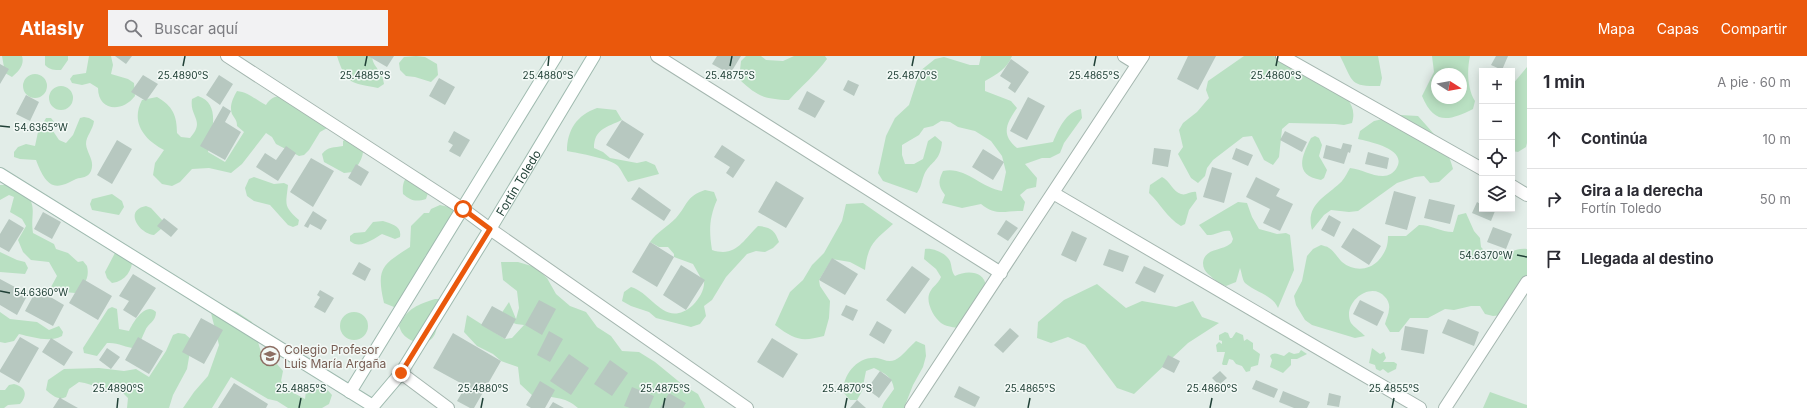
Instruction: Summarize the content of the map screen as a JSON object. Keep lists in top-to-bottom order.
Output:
{
  "streets": {
    "street": ["Fortín Toledo"]
  },
  "places": {
    "school or university": ["Colegio Profesor Luis María Argaña"]
  },
  "north": "right",
  "page": {
    "header": "Atlasly",
    "search": "Buscar aquí",
    "nav": ["Mapa", "Capas", "Compartir"],
    "heading": ["1 min", "A pie · 60 m"],
    "map_buttons": ["+", "−"],
    "list": [
      ["Continúa", "10 m"],
      ["Gira a la derecha", "Fortín Toledo", "50 m"],
      "Llegada al destino"
    ]
  },
  "coordinates": [
    "25.4890°S",
    "25.4885°S",
    "25.4880°S",
    "25.4875°S",
    "25.4870°S",
    "25.4865°S",
    "25.4860°S",
    "54.6365°W",
    "54.6370°W",
    "54.6360°W",
    "25.4855°S"
  ]
}
